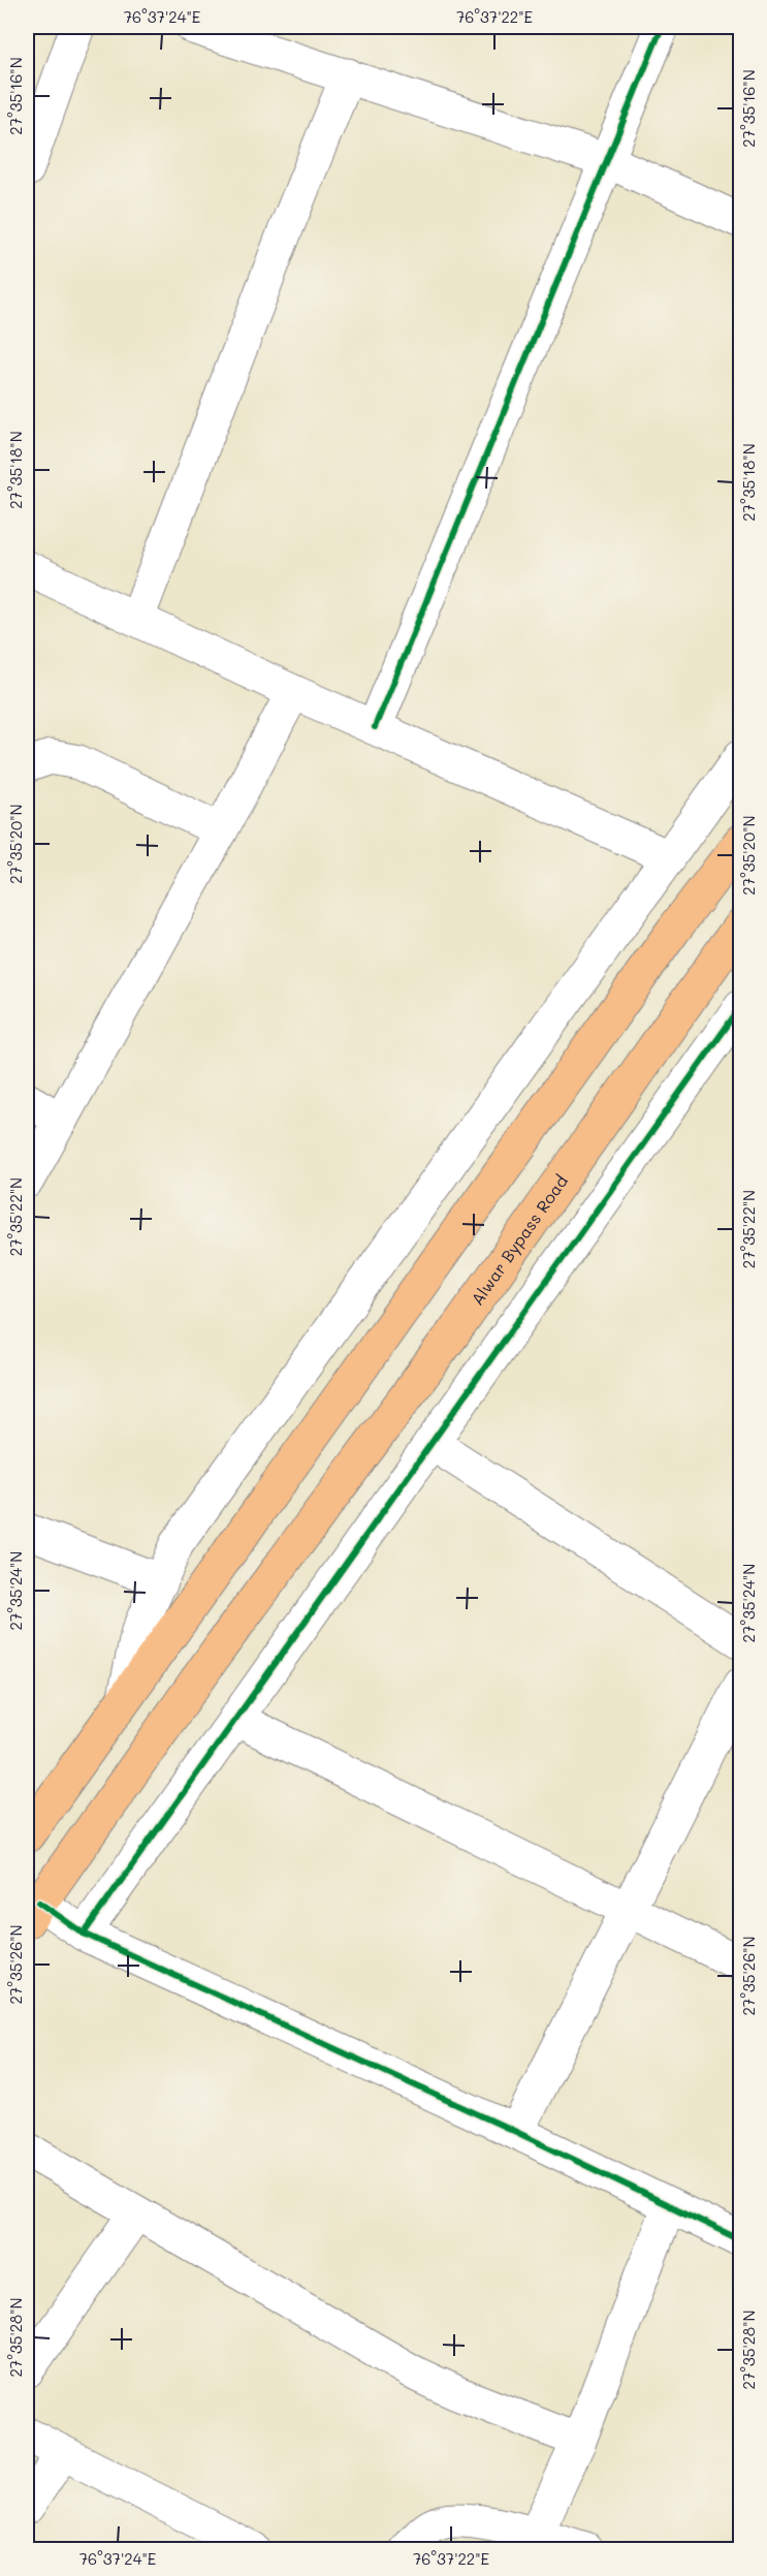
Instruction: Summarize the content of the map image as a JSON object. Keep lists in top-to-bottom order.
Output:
{
  "streets": {
    "main road": ["Alwar Bypass Road"]
  },
  "coordinates": [
    "76°37'24\"E",
    "76°37'22\"E",
    "27°35'16\"N",
    "27°35'18\"N",
    "27°35'20\"N",
    "27°35'22\"N",
    "27°35'24\"N",
    "27°35'26\"N",
    "27°35'28\"N"
  ]
}
